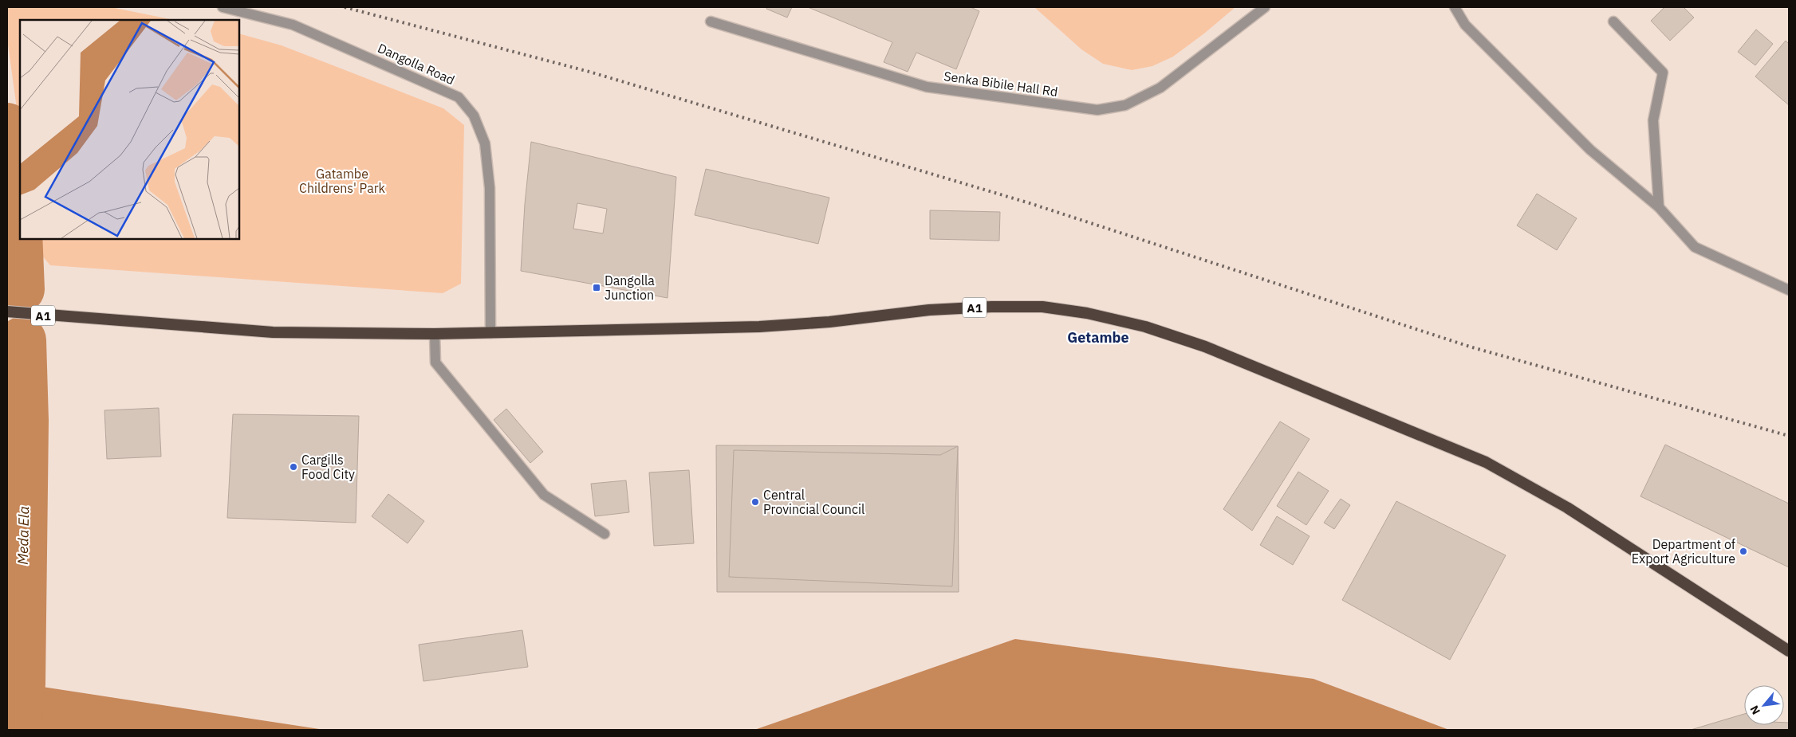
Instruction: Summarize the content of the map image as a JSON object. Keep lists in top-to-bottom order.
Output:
{
  "streets": {
    "highway": ["A1"],
    "street": ["Dangolla Road", "Senka Bibile Hall Rd"]
  },
  "crossings": [
    ["Dangolla Road", "A1"]
  ],
  "districts": ["Getambe"],
  "water": ["Meda Ela"],
  "parks": ["Gatambe Childrens' Park"],
  "places": {
    "transit": ["Dangolla Junction"],
    "other": ["Cargills Food City", "Central Provincial Council", "Department of Export Agriculture"]
  },
  "north": "bottom left"
}
